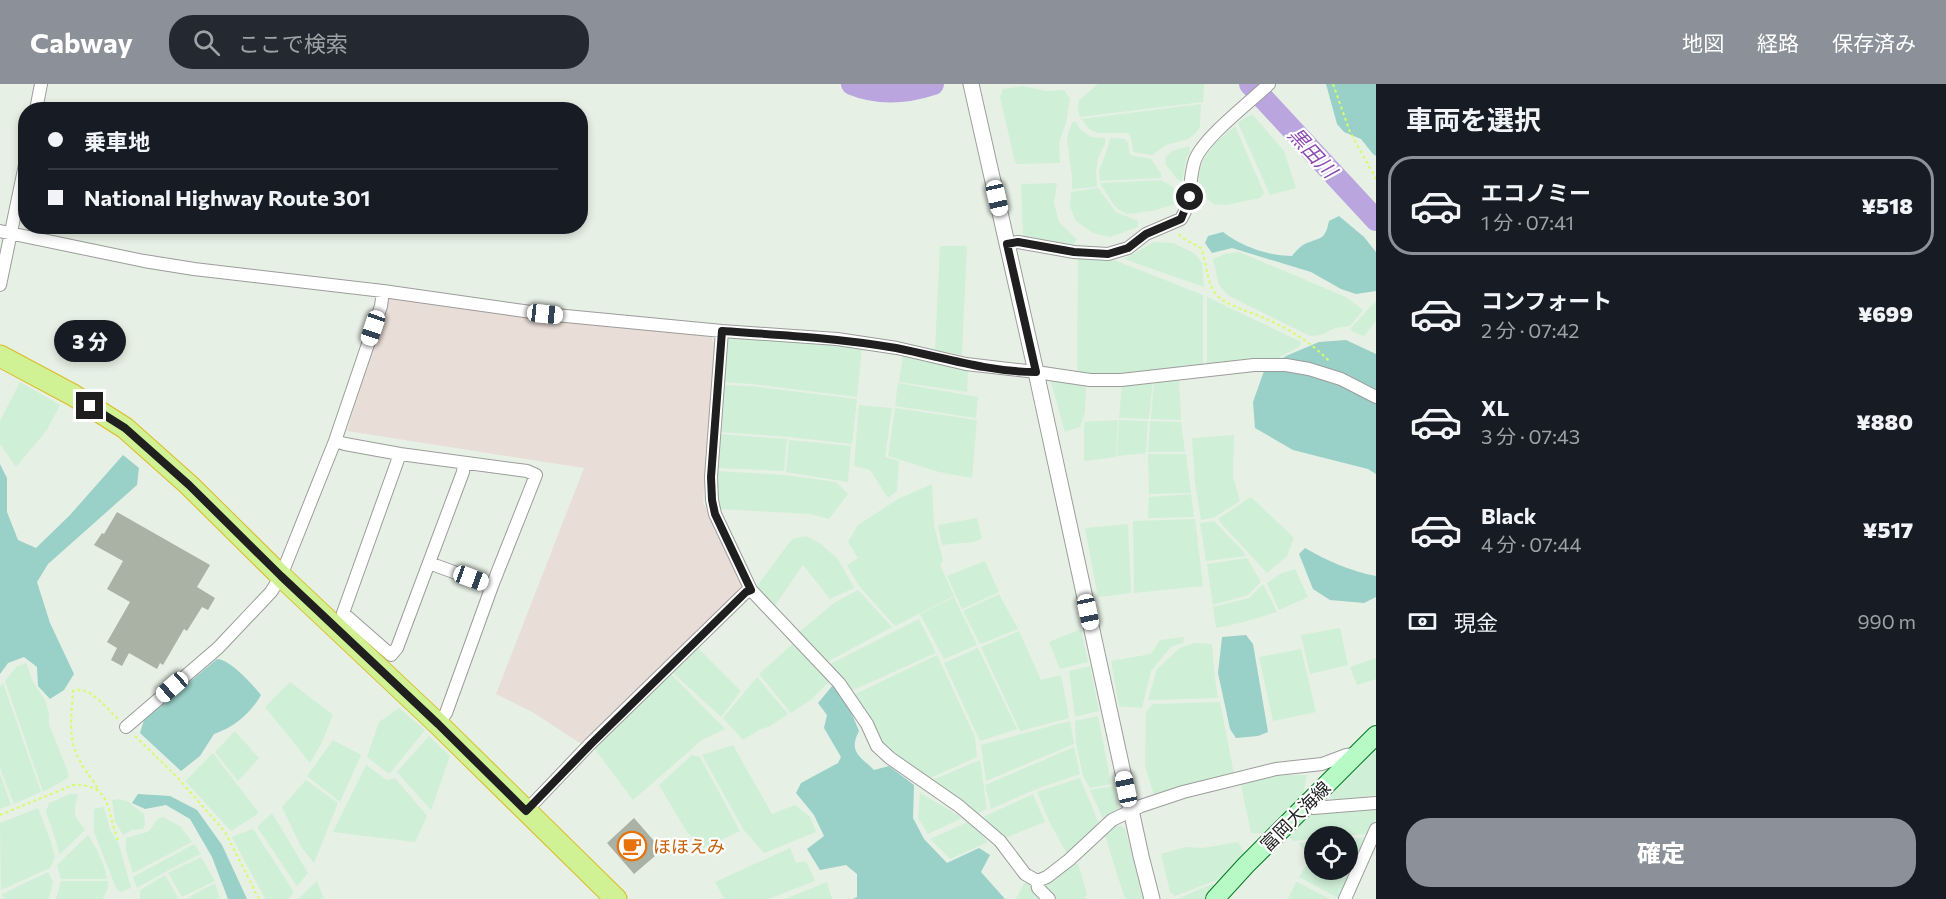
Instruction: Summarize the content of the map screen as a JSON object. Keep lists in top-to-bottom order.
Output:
{
  "streets": {
    "main road": ["富岡大海線"]
  },
  "water": ["黒田川"],
  "places": {
    "cafe": ["ほほえみ"]
  },
  "page": {
    "header": "Cabway",
    "search": "ここで検索",
    "nav": ["地図", "経路", "保存済み"],
    "heading": "車両を選択",
    "banner": ["乗車地", "National Highway Route 301"],
    "list": [
      {
        "name": "エコノミー",
        "note": "1 分 · 07:41",
        "value": "¥518"
      },
      {
        "name": "コンフォート",
        "note": "2 分 · 07:42",
        "value": "¥699"
      },
      {
        "name": "XL",
        "note": "3 分 · 07:43",
        "value": "¥880"
      },
      {
        "name": "Black",
        "note": "4 分 · 07:44",
        "value": "¥517"
      }
    ],
    "bubble": "3 分",
    "pay": ["現金", "990 m"],
    "buttons": "確定"
  }
}
